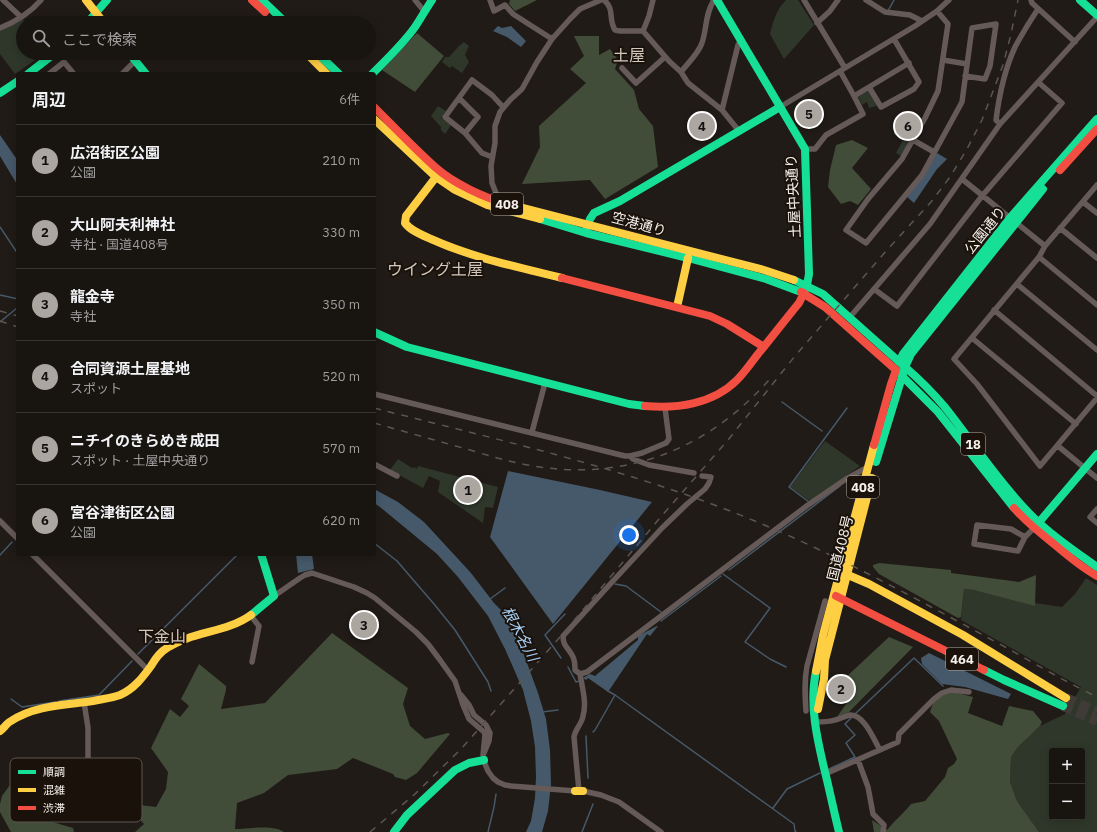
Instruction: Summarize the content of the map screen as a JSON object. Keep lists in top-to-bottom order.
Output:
{
  "streets": {
    "main road": [
      "土屋中央通り",
      "408",
      "空港通り",
      "公園通り",
      "18",
      "国道408号",
      "464"
    ]
  },
  "crossings": [
    ["土屋中央通り", "空港通り"],
    ["空港通り", "公園通り"],
    ["空港通り", "18"],
    ["空港通り", "国道408号"],
    ["公園通り", "18"],
    ["公園通り", "国道408号"],
    ["18", "国道408号"],
    ["国道408号", "464"]
  ],
  "districts": ["土屋", "ウイング土屋", "下金山"],
  "water": ["根木名川"],
  "legend": ["順調", "混雑", "渋滞"],
  "page": {
    "search": "ここで検索",
    "heading": ["周辺", "6件"],
    "pins": [
      "5",
      "4",
      "6",
      "1",
      "3",
      "2"
    ],
    "list": [
      {
        "mark": "1",
        "name": "広沼街区公園",
        "note": "公園",
        "value": "210 m"
      },
      {
        "mark": "2",
        "name": "大山阿夫利神社",
        "note": "寺社 · 国道408号",
        "value": "330 m"
      },
      {
        "mark": "3",
        "name": "龍金寺",
        "note": "寺社",
        "value": "350 m"
      },
      {
        "mark": "4",
        "name": "合同資源土屋基地",
        "note": "スポット",
        "value": "520 m"
      },
      {
        "mark": "5",
        "name": "ニチイのきらめき成田",
        "note": "スポット · 土屋中央通り",
        "value": "570 m"
      },
      {
        "mark": "6",
        "name": "宮谷津街区公園",
        "note": "公園",
        "value": "620 m"
      }
    ],
    "map_buttons": ["+", "−"]
  }
}
